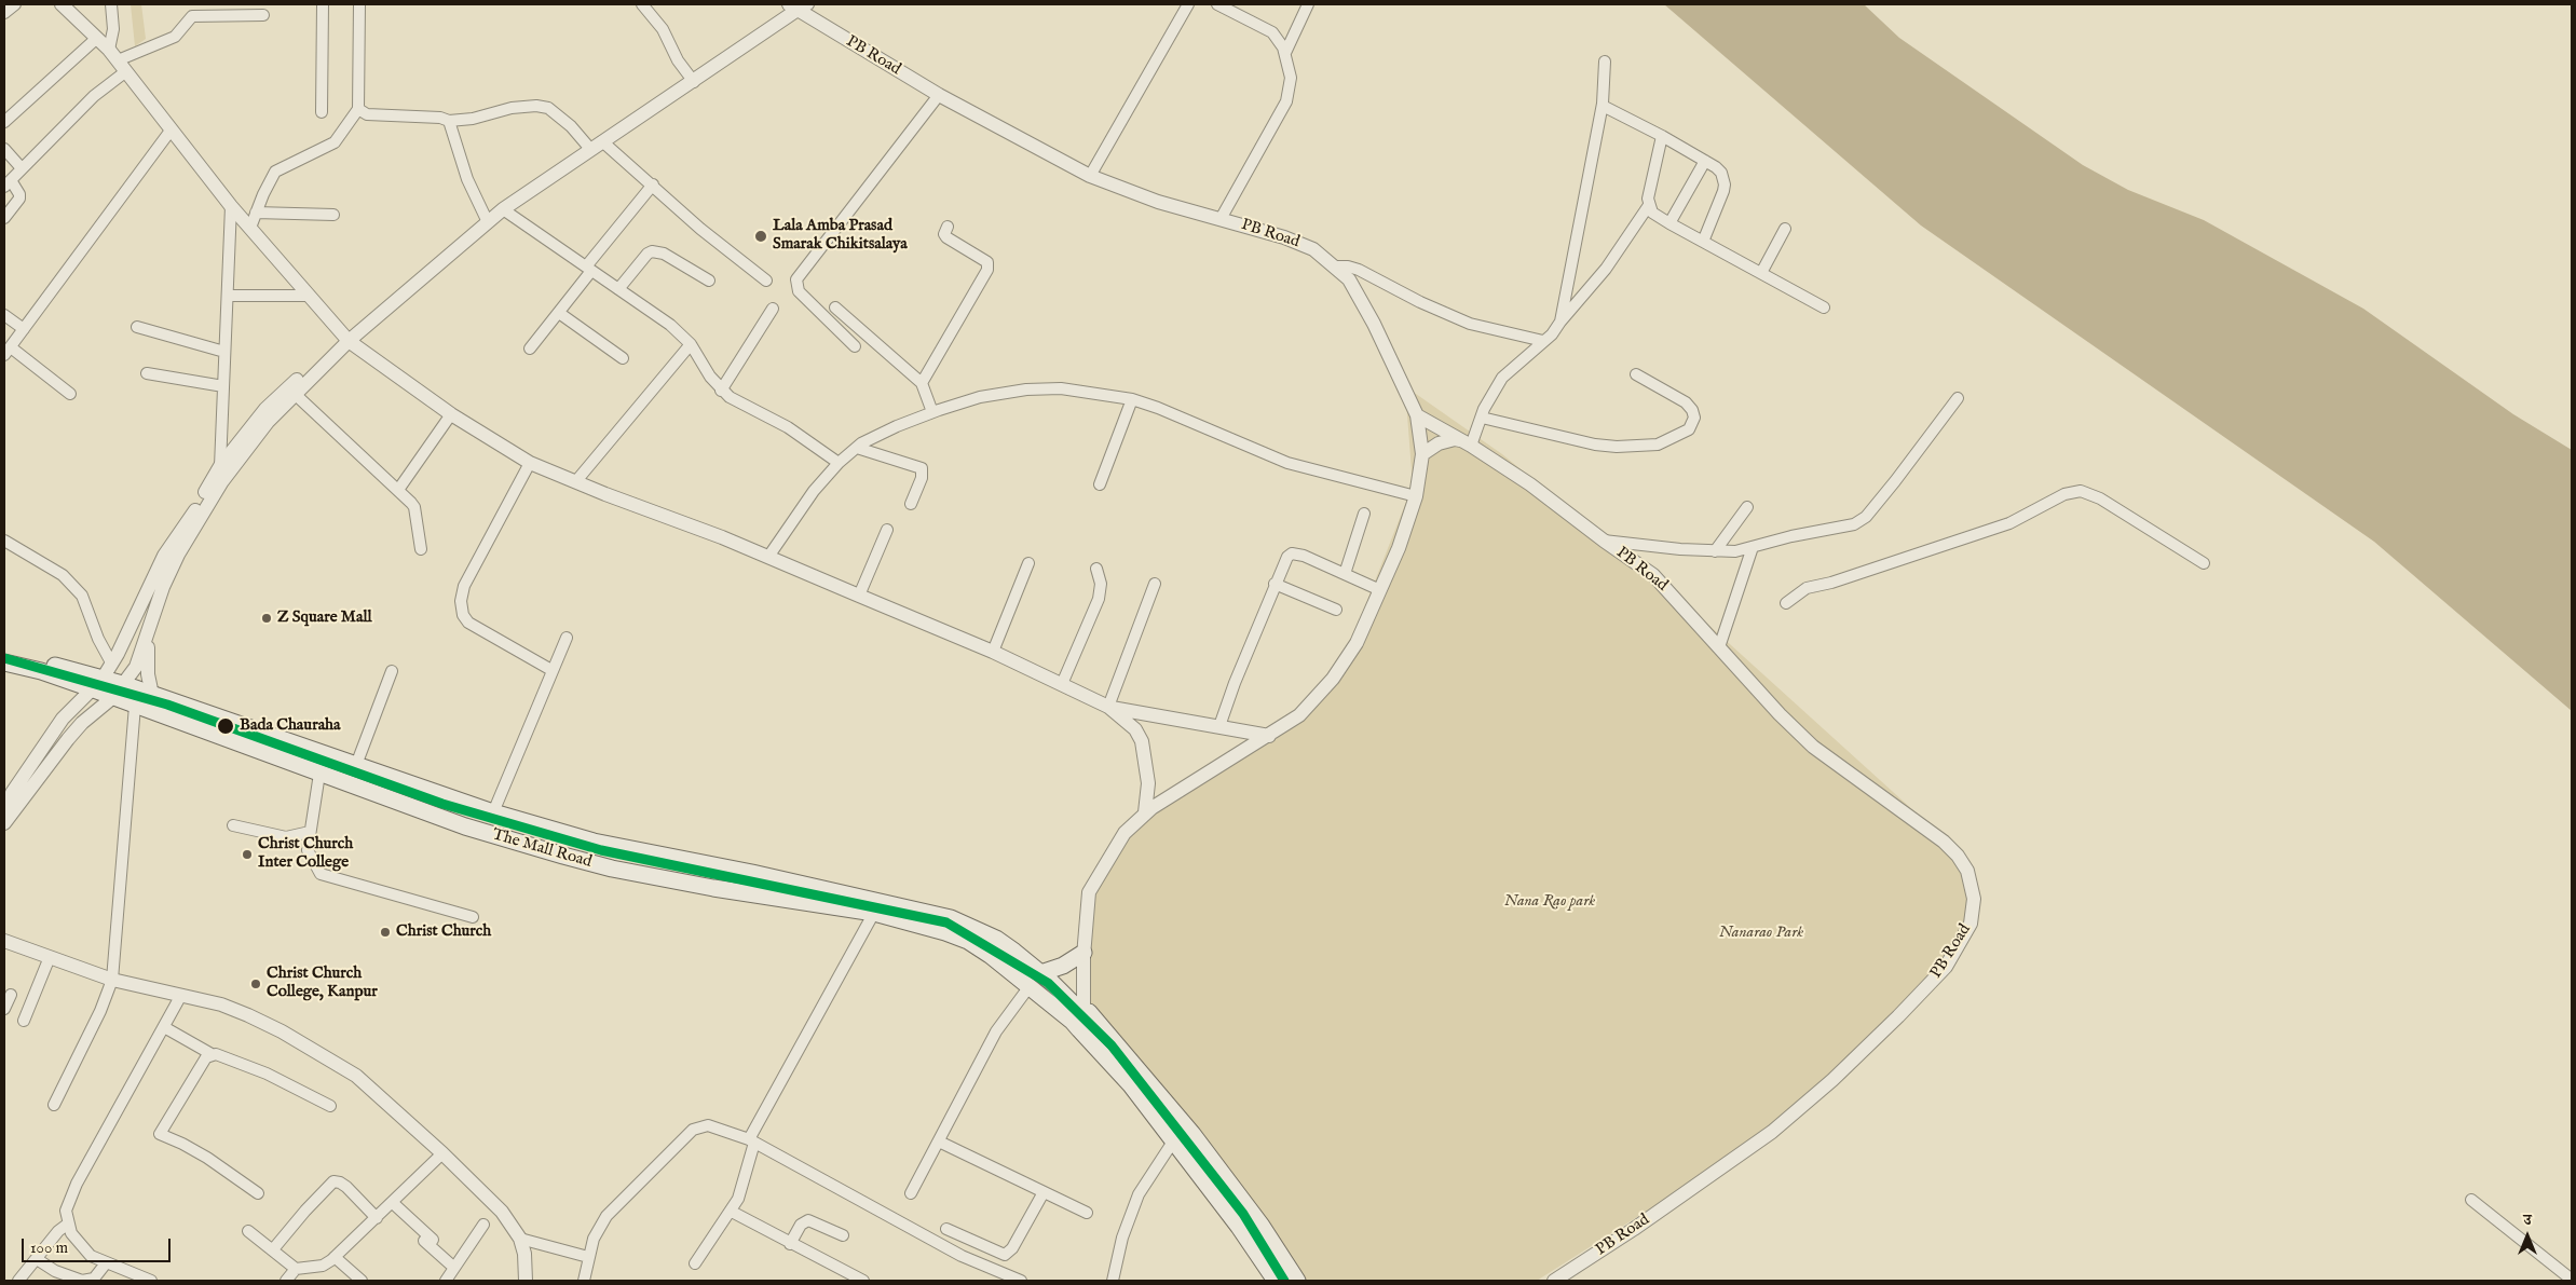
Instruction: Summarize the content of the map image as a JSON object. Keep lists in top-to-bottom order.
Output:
{
  "streets": {
    "main road": ["The Mall Road"],
    "street": ["PB Road"]
  },
  "parks": ["Nana Rao park", "Nanarao Park"],
  "places": [
    "Lala Amba Prasad Smarak Chikitsalaya",
    "Z Square Mall",
    "Bada Chauraha",
    "Christ Church Inter College",
    "Christ Church",
    "Christ Church College, Kanpur"
  ],
  "scale_bar": "100 m",
  "north": "top"
}
